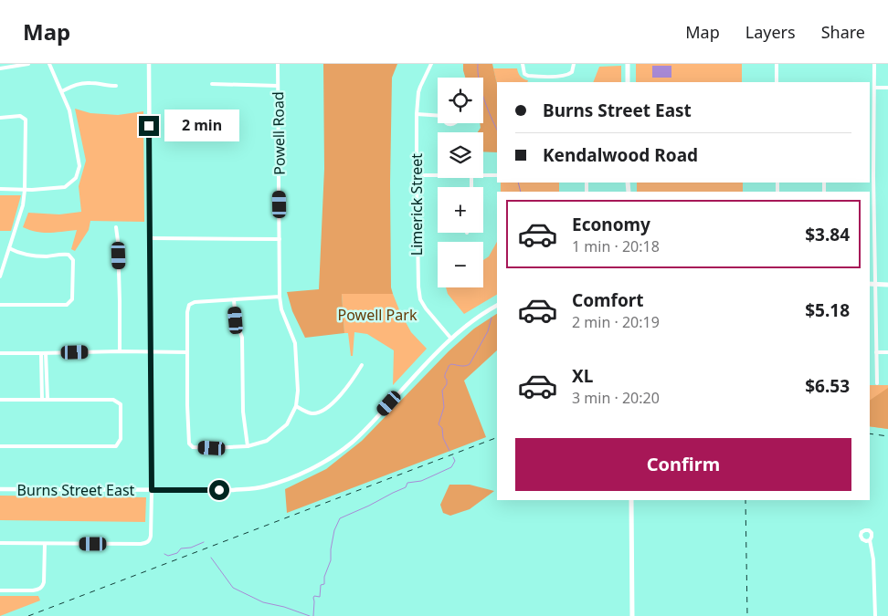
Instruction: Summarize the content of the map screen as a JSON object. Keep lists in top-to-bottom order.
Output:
{
  "streets": {
    "street": ["Powell Road", "Limerick Street", "Burns Street East"]
  },
  "crossings": [
    ["Limerick Street", "Burns Street East"]
  ],
  "parks": ["Powell Park"],
  "page": {
    "header": "Map",
    "nav": ["Map", "Layers", "Share"],
    "map_buttons": ["+", "−"],
    "banner": ["Burns Street East", "Kendalwood Road"],
    "bubble": "2 min",
    "list": [
      {
        "name": "Economy",
        "note": "1 min · 20:18",
        "value": "$3.84"
      },
      {
        "name": "Comfort",
        "note": "2 min · 20:19",
        "value": "$5.18"
      },
      {
        "name": "XL",
        "note": "3 min · 20:20",
        "value": "$6.53"
      }
    ],
    "buttons": "Confirm"
  }
}
